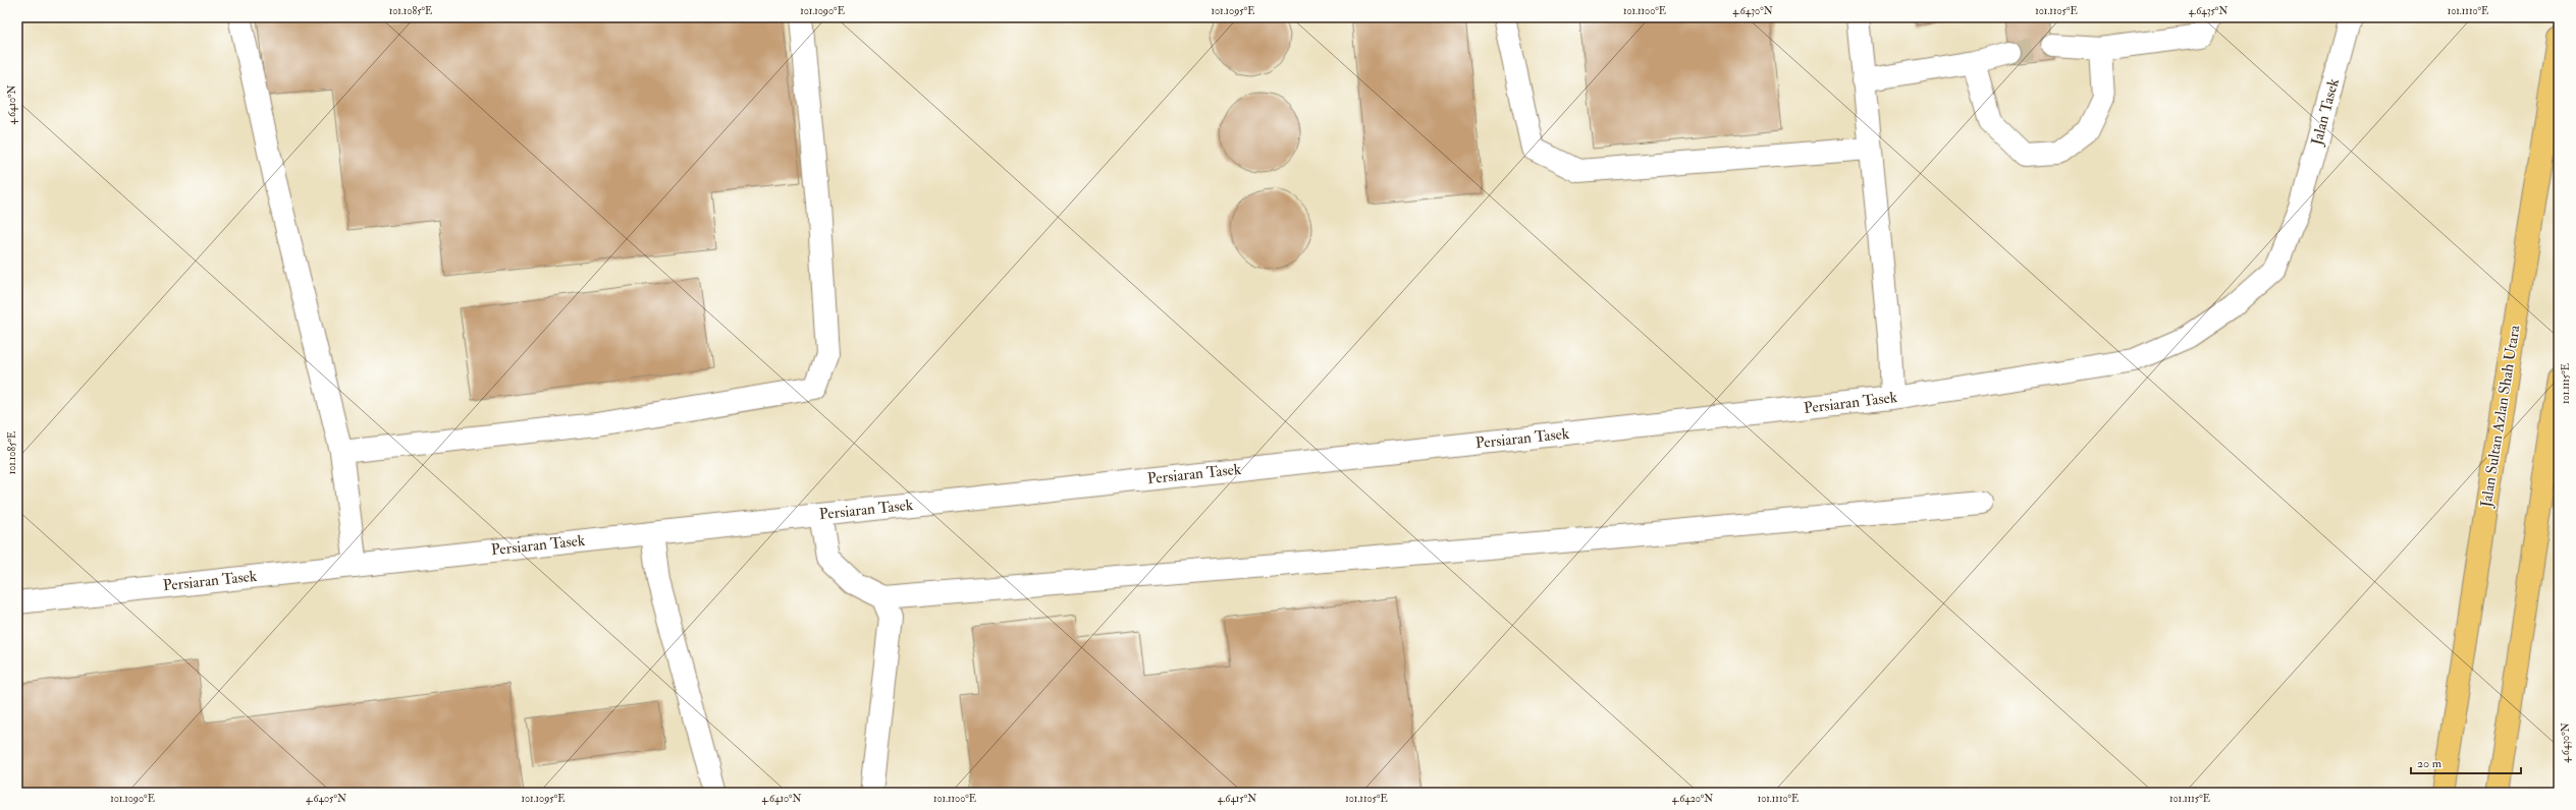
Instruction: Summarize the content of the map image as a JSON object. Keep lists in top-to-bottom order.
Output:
{
  "streets": {
    "main road": ["Jalan Sultan Azlan Shah Utara"],
    "street": ["Jalan Tasek", "Persiaran Tasek"]
  },
  "crossings": [
    ["Jalan Tasek", "Persiaran Tasek"]
  ],
  "scale_bar": "20 m",
  "coordinates": [
    "101.1085°E",
    "101.1090°E",
    "101.1095°E",
    "101.1100°E",
    "4.6430°N",
    "101.1105°E",
    "4.6435°N",
    "101.1110°E",
    "4.6410°N",
    "101.1115°E",
    "4.6405°N",
    "4.6415°N",
    "4.6420°N"
  ]
}
